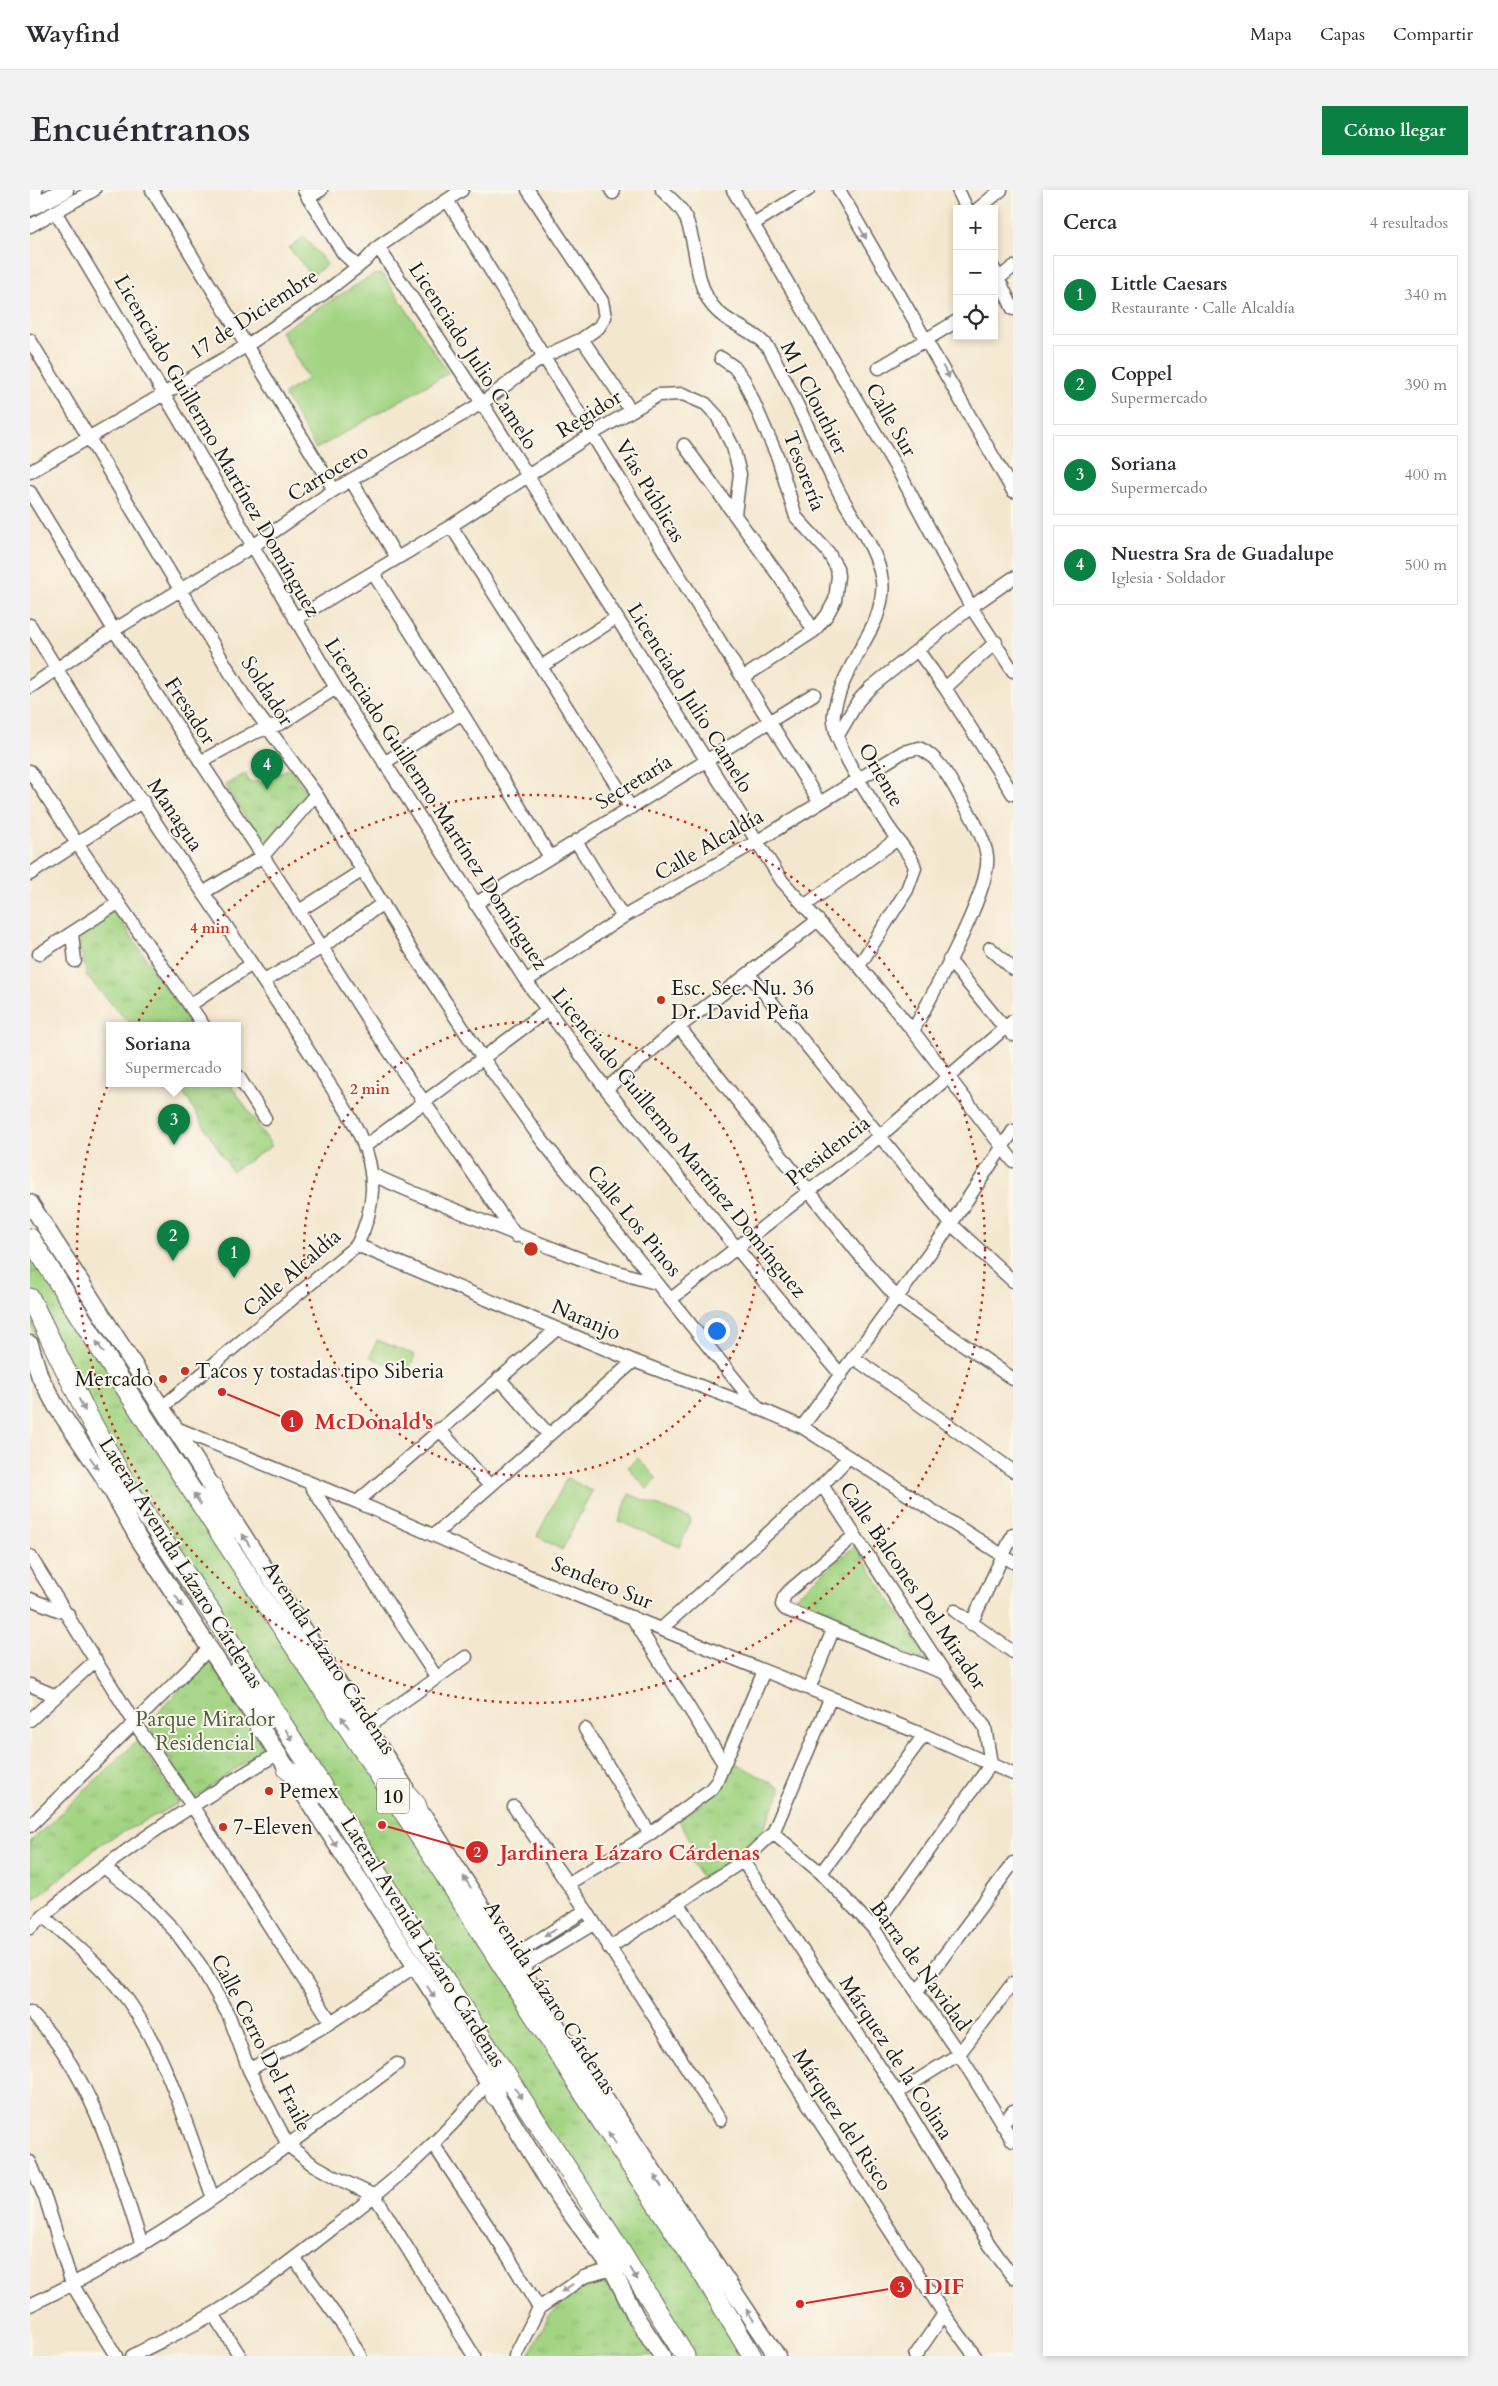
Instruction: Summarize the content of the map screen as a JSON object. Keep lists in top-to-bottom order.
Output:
{
  "streets": {
    "highway": ["Avenida Lázaro Cárdenas", "10"],
    "main road": ["Lateral Avenida Lázaro Cárdenas"],
    "street": [
      "17 de Diciembre",
      "Licenciado Julio Camelo",
      "M J Clouthier",
      "Regidor",
      "Calle Sur",
      "Licenciado Guillermo Martínez Domínguez",
      "Tesorería",
      "Carrocero",
      "Vías Públicas",
      "Soldador",
      "Fresador",
      "Oriente",
      "Secretaría",
      "Managua",
      "Calle Alcaldía",
      "Presidencia",
      "Calle Los Pinos",
      "Naranjo",
      "Sendero Sur",
      "Calle Balcones Del Mirador",
      "Barra de Navidad",
      "Calle Cerro Del Fraile",
      "Márquez de la Colina",
      "Márquez del Risco"
    ]
  },
  "crossings": [
    ["17 de Diciembre", "Licenciado Julio Camelo"],
    ["17 de Diciembre", "Licenciado Guillermo Martínez Domínguez"],
    ["17 de Diciembre", "Vías Públicas"],
    ["17 de Diciembre", "Soldador"],
    ["Licenciado Julio Camelo", "Regidor"],
    ["Licenciado Julio Camelo", "Carrocero"],
    ["Licenciado Julio Camelo", "Oriente"],
    ["Licenciado Julio Camelo", "Secretaría"],
    ["Licenciado Julio Camelo", "Calle Alcaldía"],
    ["Licenciado Julio Camelo", "Presidencia"],
    ["M J Clouthier", "Oriente"],
    ["Regidor", "Licenciado Guillermo Martínez Domínguez"],
    ["Regidor", "Vías Públicas"],
    ["Licenciado Guillermo Martínez Domínguez", "Carrocero"],
    ["Licenciado Guillermo Martínez Domínguez", "Secretaría"],
    ["Licenciado Guillermo Martínez Domínguez", "Calle Alcaldía"],
    ["Licenciado Guillermo Martínez Domínguez", "Presidencia"],
    ["Tesorería", "Vías Públicas"],
    ["Carrocero", "Vías Públicas"],
    ["Carrocero", "Soldador"],
    ["Carrocero", "Fresador"],
    ["Carrocero", "Managua"],
    ["Vías Públicas", "Secretaría"],
    ["Vías Públicas", "Calle Alcaldía"],
    ["Soldador", "Calle Los Pinos"],
    ["Oriente", "Calle Alcaldía"],
    ["Managua", "Calle Alcaldía"],
    ["Calle Alcaldía", "Naranjo"],
    ["Presidencia", "Calle Los Pinos"],
    ["Calle Los Pinos", "Naranjo"],
    ["Sendero Sur", "Calle Balcones Del Mirador"]
  ],
  "parks": ["Parque Mirador Residencial"],
  "places": [
    "Esc. Sec. Nu. 36 Dr. David Peña",
    "Tacos y tostadas tipo Siberia",
    "Mercado",
    "McDonald's",
    "Pemex",
    "Jardinera Lázaro Cárdenas",
    "7-Eleven",
    "DIF"
  ],
  "page": {
    "header": "Wayfind",
    "nav": ["Mapa", "Capas", "Compartir"],
    "title": "Encuéntranos",
    "buttons": "Cómo llegar",
    "heading": ["Cerca", "4 resultados"],
    "map_buttons": ["+", "−"],
    "list": [
      {
        "mark": "1",
        "name": "Little Caesars",
        "note": "Restaurante · Calle Alcaldía",
        "value": "340 m"
      },
      {
        "mark": "2",
        "name": "Coppel",
        "note": "Supermercado",
        "value": "390 m"
      },
      {
        "mark": "3",
        "name": "Soriana",
        "note": "Supermercado",
        "value": "400 m"
      },
      {
        "mark": "4",
        "name": "Nuestra Sra de Guadalupe",
        "note": "Iglesia · Soldador",
        "value": "500 m"
      }
    ],
    "pins": [
      "4",
      "3",
      "2",
      "1"
    ],
    "popup": ["Soriana", "Supermercado"]
  },
  "rings": ["4 min", "2 min"]
}
